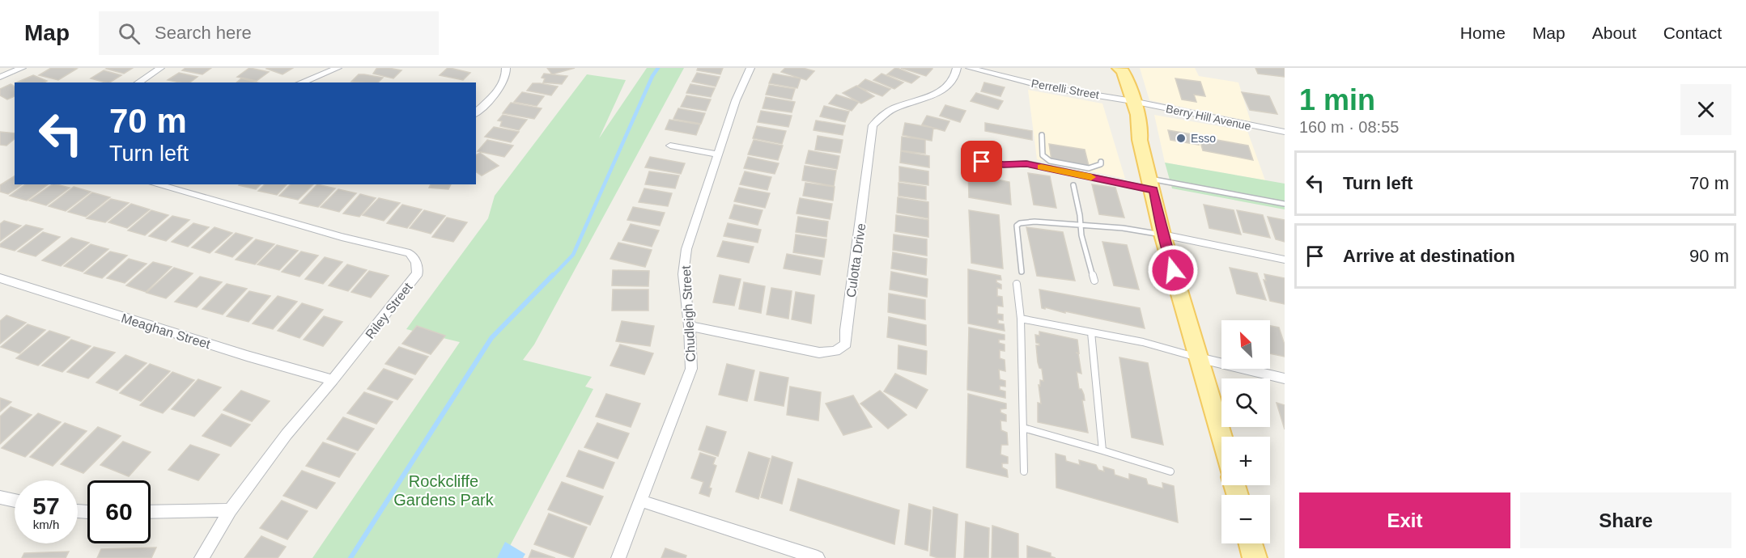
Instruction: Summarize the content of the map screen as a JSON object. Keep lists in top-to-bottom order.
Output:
{
  "streets": {
    "street": [
      "Perrelli Street",
      "Berry Hill Avenue",
      "Culotta Drive",
      "Riley Street",
      "Chudleigh Street",
      "Meaghan Street"
    ]
  },
  "crossings": [
    ["Perrelli Street", "Berry Hill Avenue"],
    ["Culotta Drive", "Chudleigh Street"],
    ["Riley Street", "Meaghan Street"]
  ],
  "parks": ["Rockcliffe Gardens Park"],
  "places": ["Esso"],
  "north": "top left",
  "page": {
    "header": "Map",
    "search": "Search here",
    "nav": [
      "Home",
      "Map",
      "About",
      "Contact"
    ],
    "heading": ["1 min", "160 m · 08:55"],
    "turn": ["70 m", "Turn left"],
    "list": [
      {
        "name": "Turn left",
        "value": "70 m"
      },
      {
        "name": "Arrive at destination",
        "value": "90 m"
      }
    ],
    "map_buttons": ["+", "−"],
    "speed": "57 km/h",
    "limit": "60",
    "buttons": ["Exit", "Share"]
  }
}
